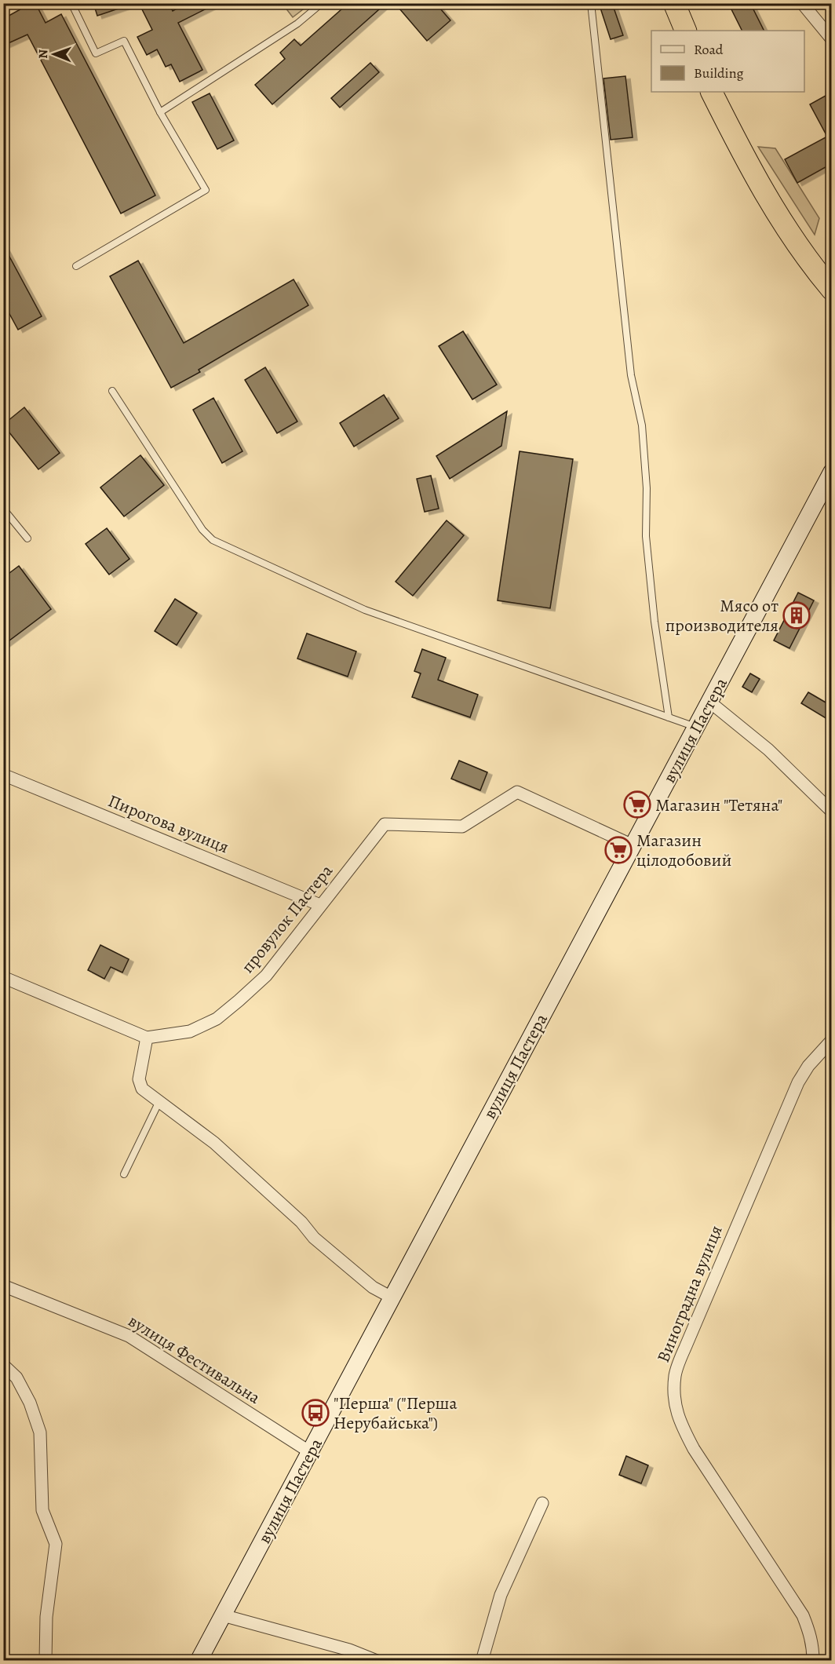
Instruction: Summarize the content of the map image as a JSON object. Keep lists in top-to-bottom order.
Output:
{
  "streets": {
    "street": [
      "вулиця Пастера",
      "Пирогова вулиця",
      "провулок Пастера",
      "Виноградна вулиця",
      "вулиця Фестивальна"
    ]
  },
  "crossings": [
    ["вулиця Пастера", "провулок Пастера"],
    ["вулиця Пастера", "вулиця Фестивальна"],
    ["Пирогова вулиця", "провулок Пастера"]
  ],
  "places": {
    "building": ["Мясо от производителя"],
    "supermarket": ["Магазин \"Тетяна\"", "Магазин цілодобовий"],
    "bus stop": ["\"Перша\" (\"Перша Нерубайська\")"]
  },
  "legend": ["Road", "Building"],
  "north": "left"
}
